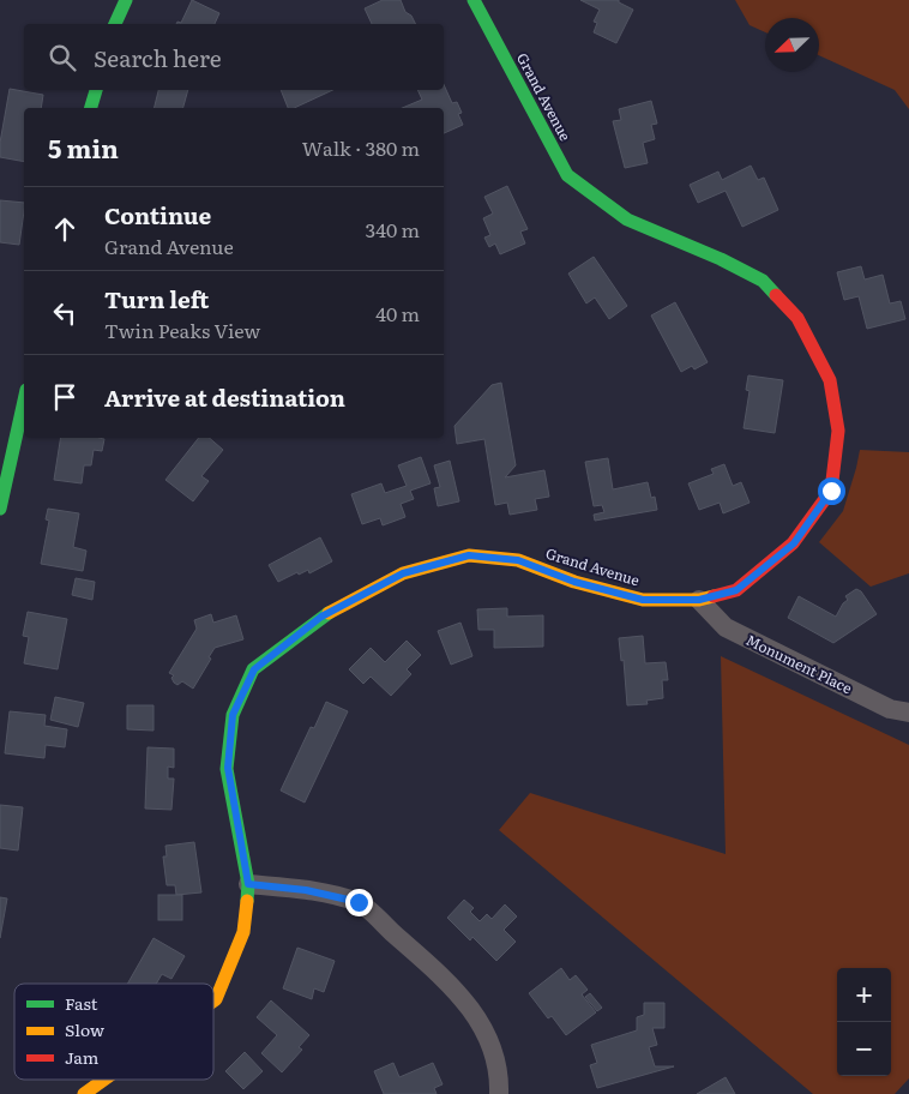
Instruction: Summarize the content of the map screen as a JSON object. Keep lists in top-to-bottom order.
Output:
{
  "streets": {
    "street": ["Grand Avenue", "Monument Place"]
  },
  "crossings": [
    ["Grand Avenue", "Monument Place"]
  ],
  "legend": ["Fast", "Slow", "Jam"],
  "north": "bottom left",
  "page": {
    "search": "Search here",
    "heading": ["5 min", "Walk · 380 m"],
    "list": [
      ["Continue", "Grand Avenue", "340 m"],
      ["Turn left", "Twin Peaks View", "40 m"],
      "Arrive at destination"
    ],
    "map_buttons": ["+", "−"]
  }
}
